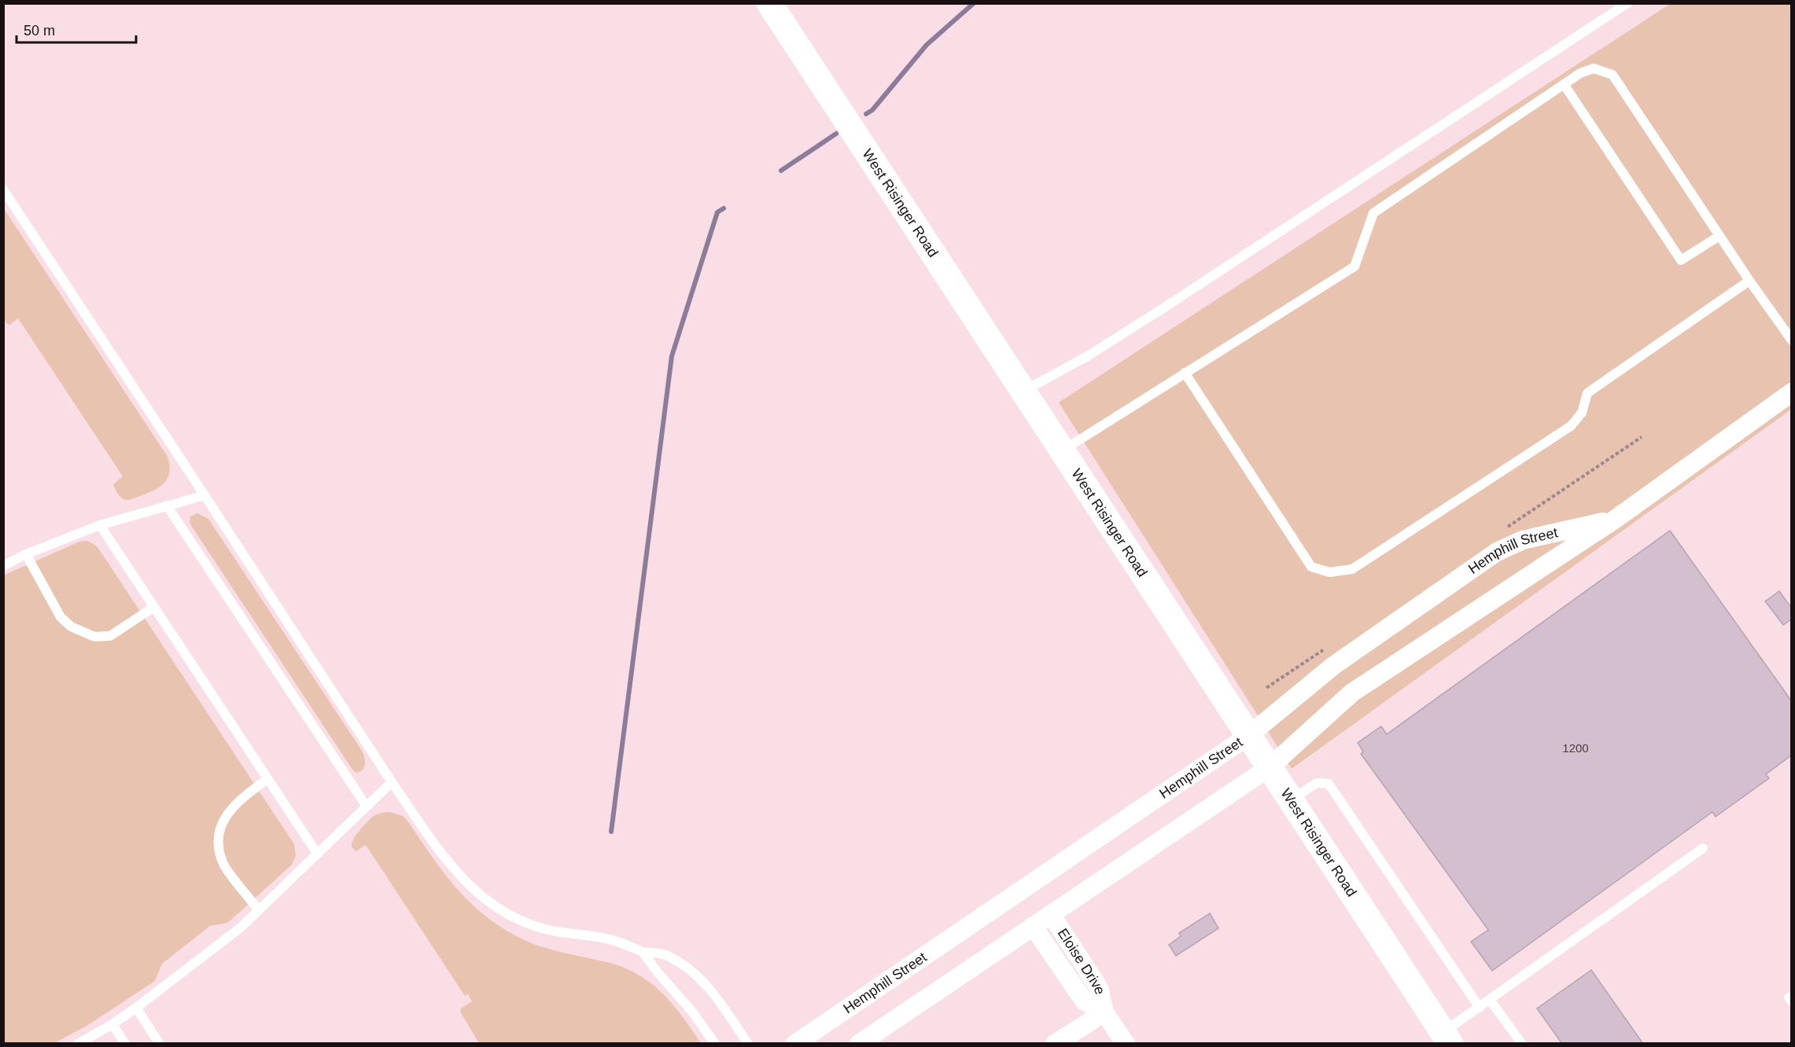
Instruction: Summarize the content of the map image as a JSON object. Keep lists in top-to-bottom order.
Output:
{
  "streets": {
    "street": ["West Risinger Road", "Hemphill Street", "Eloise Drive"]
  },
  "crossings": [
    ["West Risinger Road", "Hemphill Street"],
    ["Hemphill Street", "Eloise Drive"]
  ],
  "house_numbers": ["1200"],
  "scale_bar": "50 m"
}
